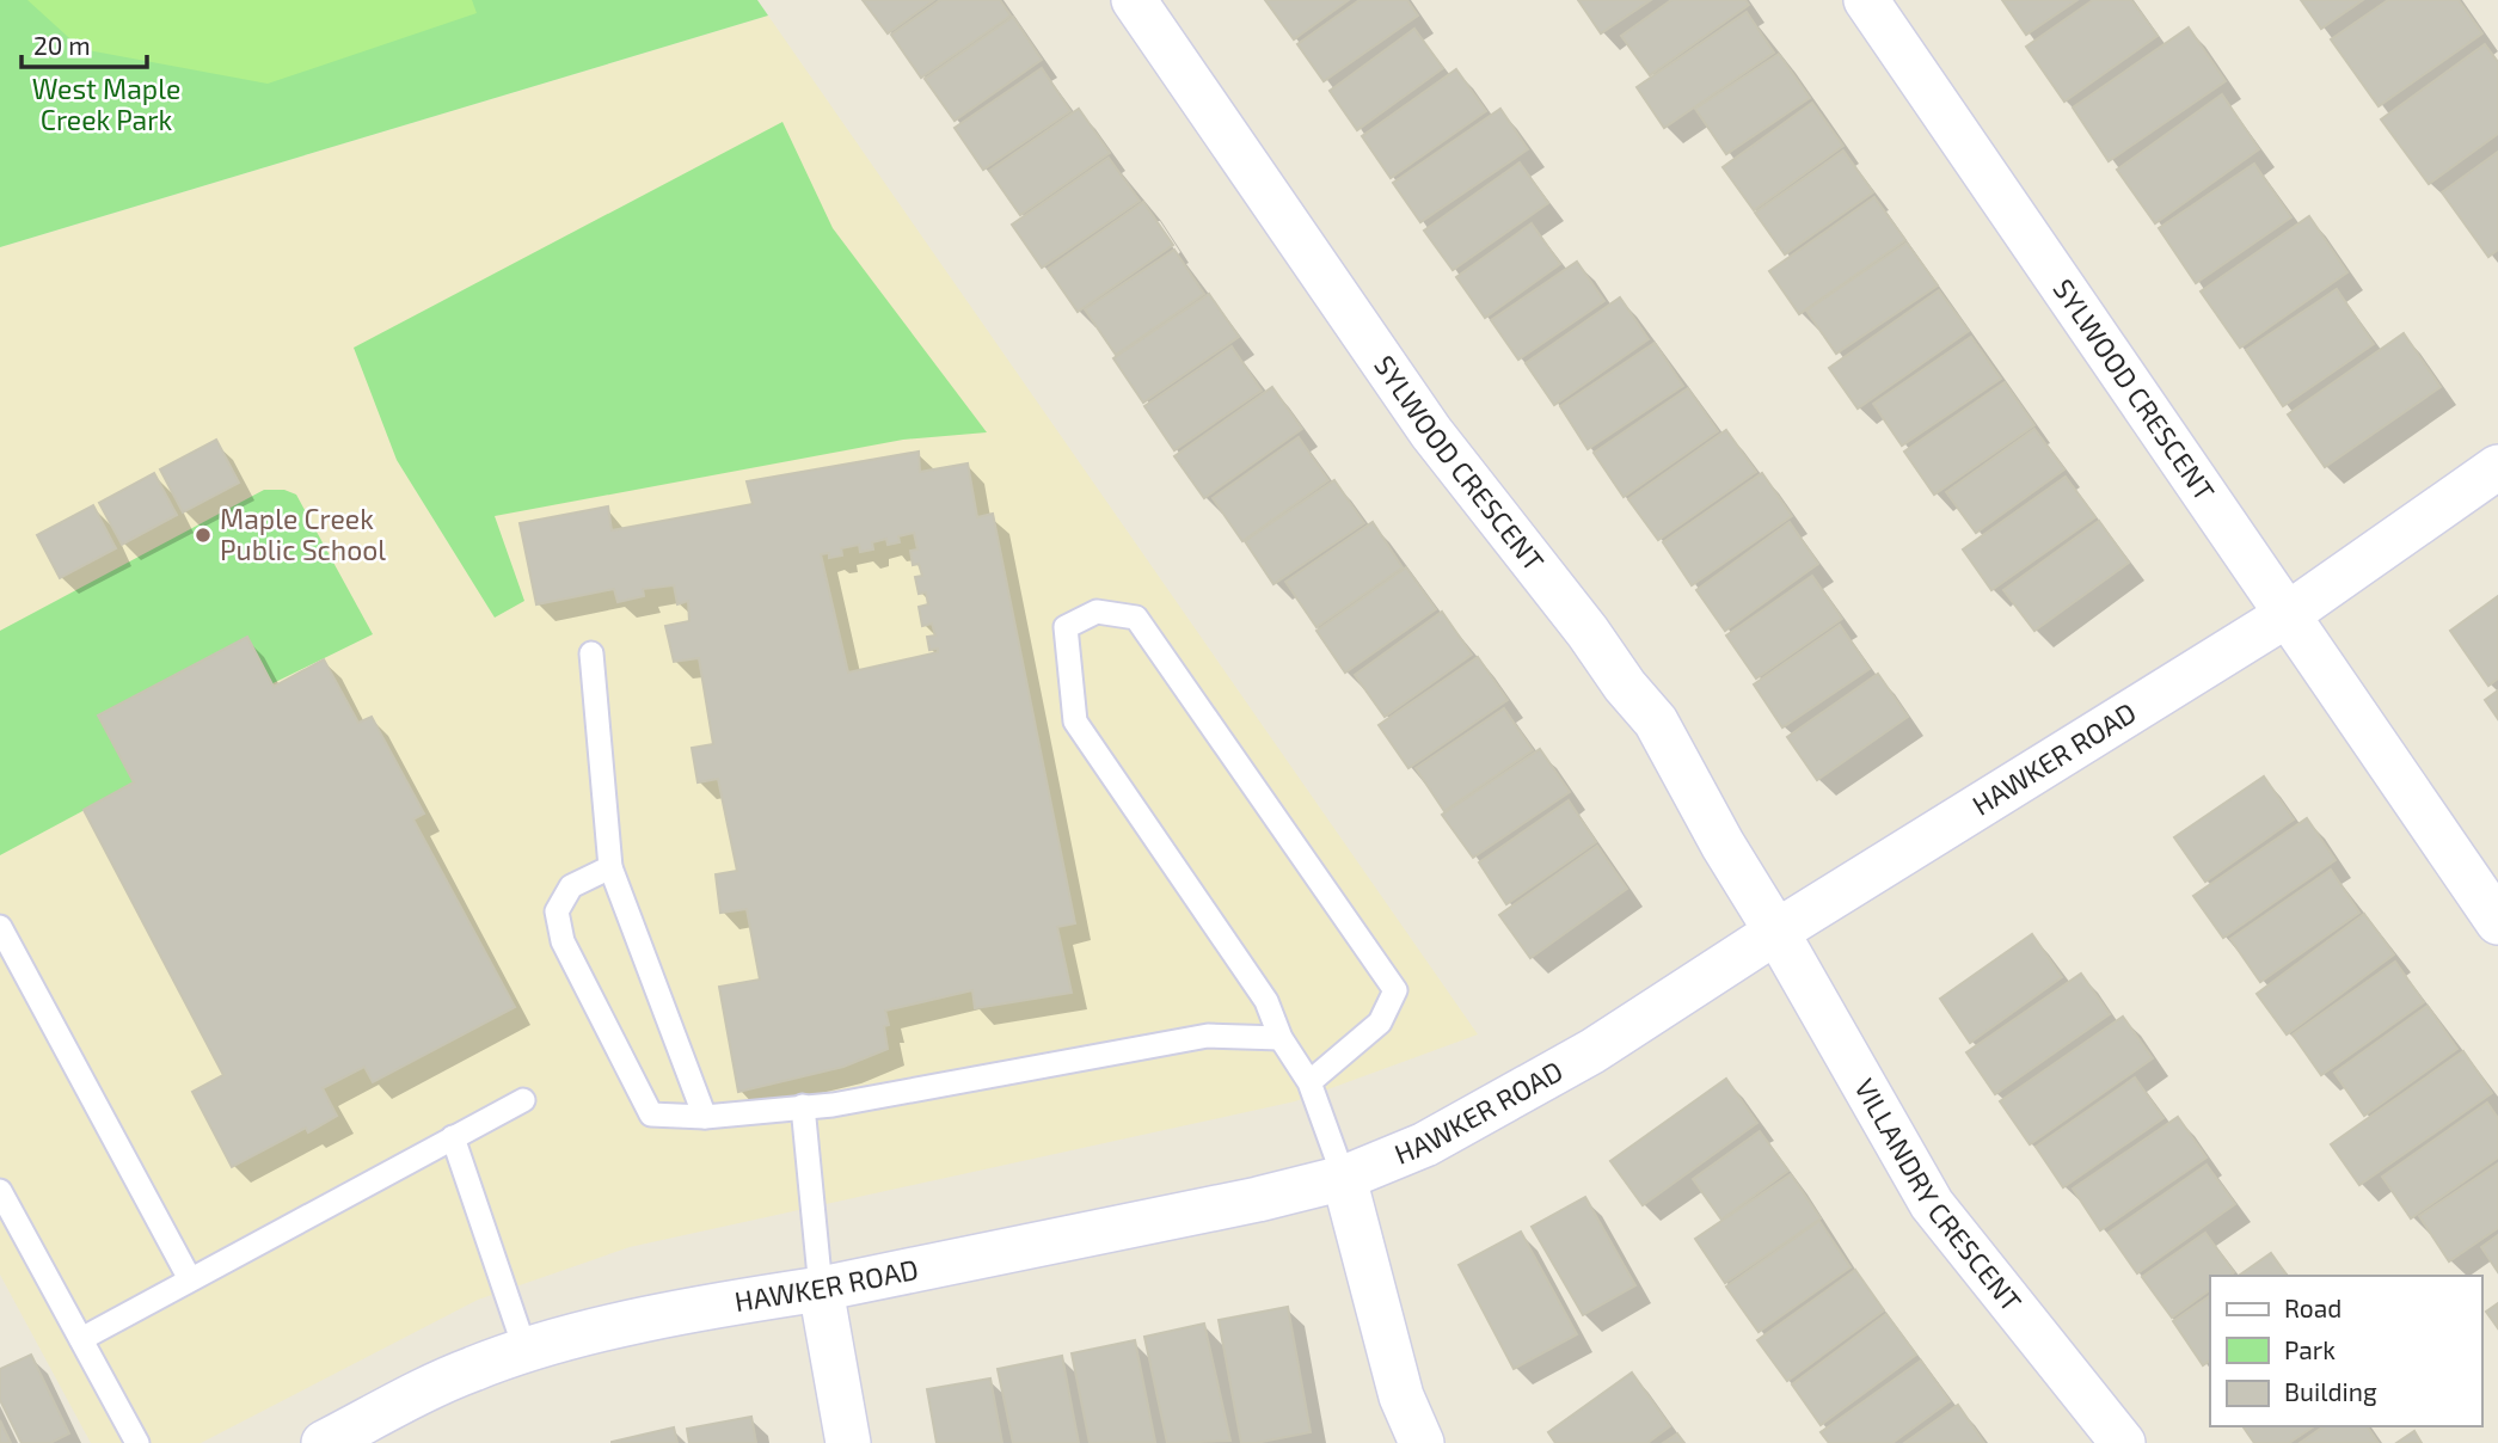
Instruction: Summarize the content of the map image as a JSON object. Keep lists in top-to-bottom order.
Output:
{
  "streets": {
    "street": ["SYLWOOD CRESCENT", "HAWKER ROAD", "VILLANDRY CRESCENT"]
  },
  "crossings": [
    ["SYLWOOD CRESCENT", "HAWKER ROAD"],
    ["SYLWOOD CRESCENT", "VILLANDRY CRESCENT"],
    ["HAWKER ROAD", "VILLANDRY CRESCENT"]
  ],
  "parks": ["West Maple Creek Park"],
  "places": ["Maple Creek Public School"],
  "legend": ["Road", "Park", "Building"],
  "scale_bar": "20 m"
}
